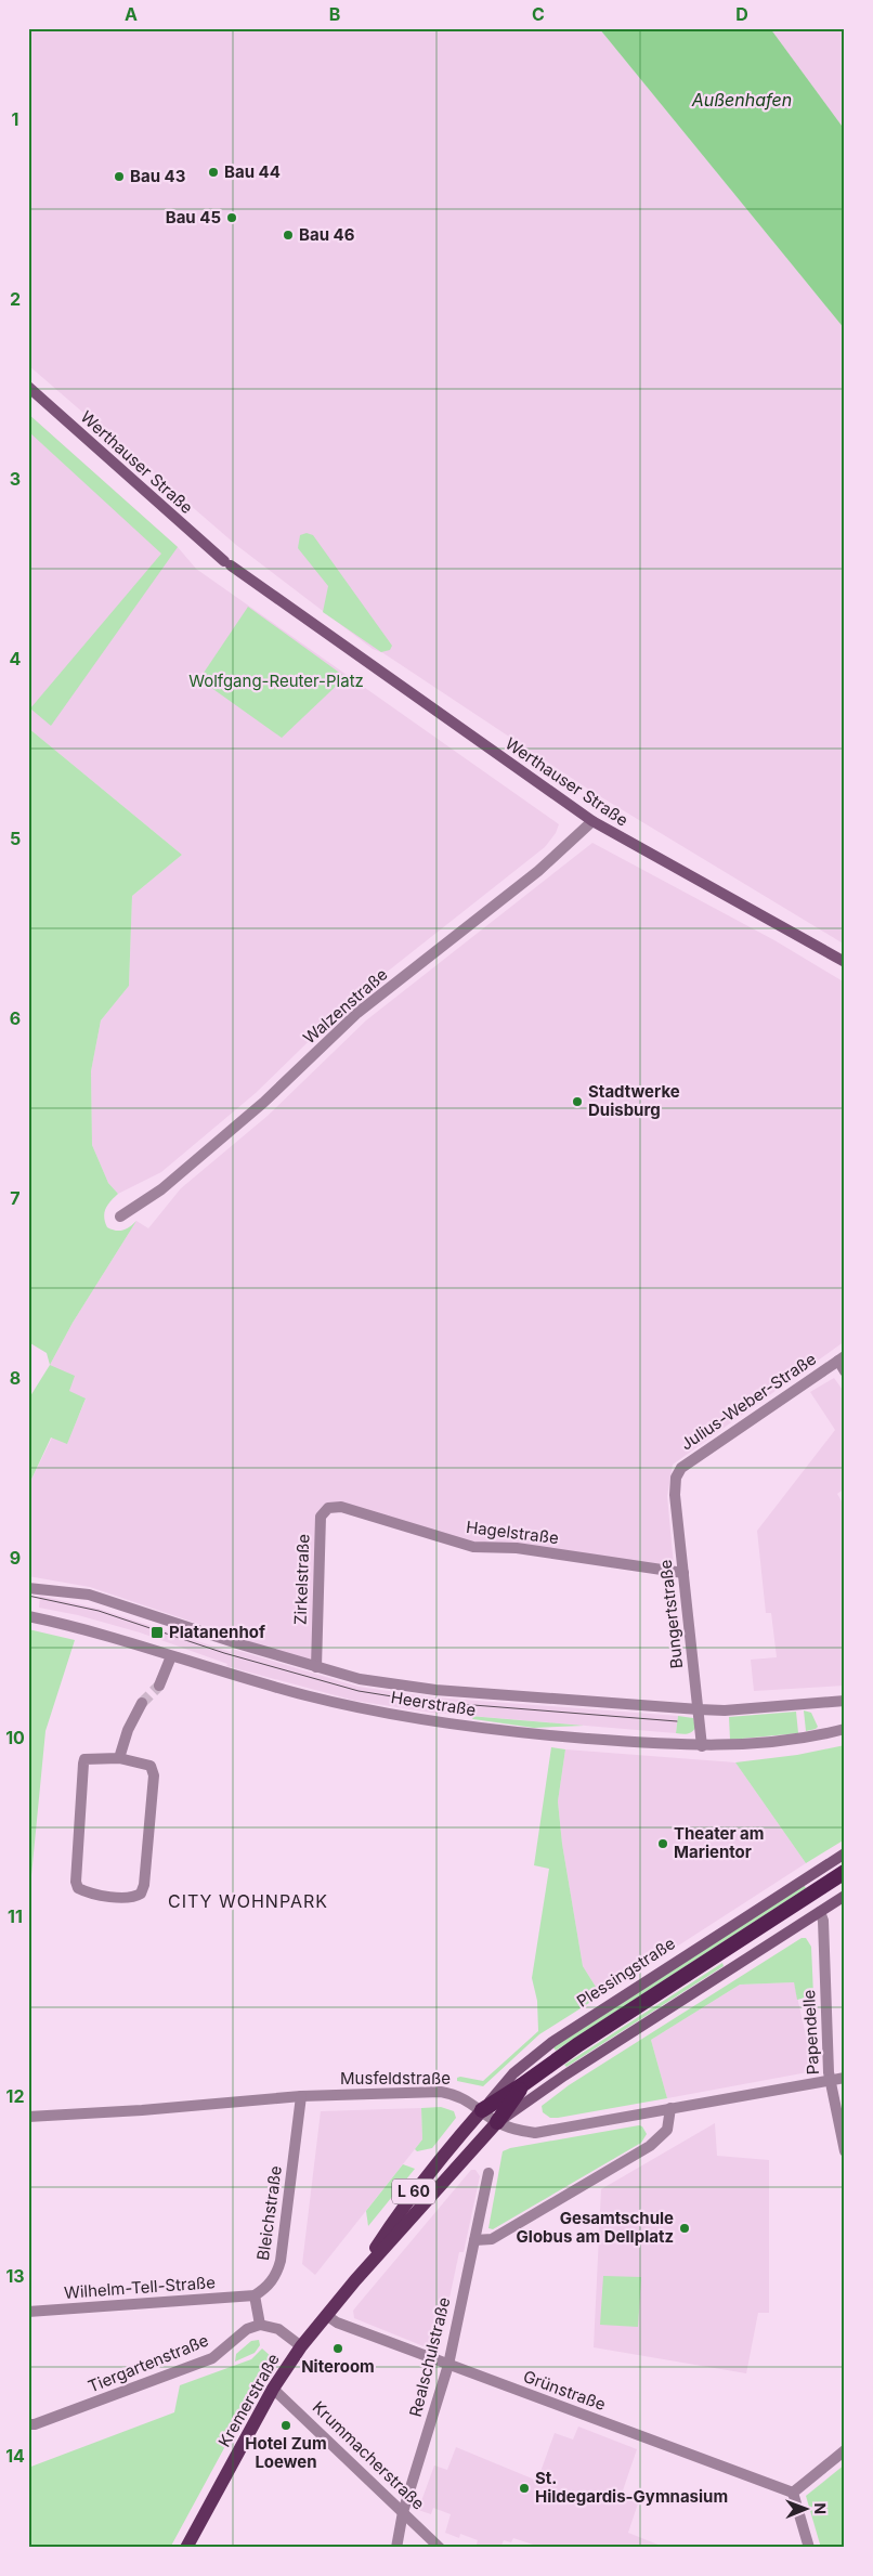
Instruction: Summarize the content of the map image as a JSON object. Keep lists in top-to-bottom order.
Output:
{
  "streets": {
    "highway": ["Plessingstraße"],
    "main road": ["Werthauser Straße", "L 60", "Kremerstraße"],
    "street": [
      "Walzenstraße",
      "Julius-Weber-Straße",
      "Hagelstraße",
      "Zirkelstraße",
      "Bungertstraße",
      "Heerstraße",
      "Papendelle",
      "Musfeldstraße",
      "Bleichstraße",
      "Wilhelm-Tell-Straße",
      "Realschulstraße",
      "Tiergartenstraße",
      "Grünstraße",
      "Krummacherstraße"
    ]
  },
  "crossings": [
    ["Werthauser Straße", "Walzenstraße"],
    ["Julius-Weber-Straße", "Bungertstraße"],
    ["Hagelstraße", "Zirkelstraße"],
    ["Hagelstraße", "Bungertstraße"],
    ["Zirkelstraße", "Heerstraße"],
    ["Bungertstraße", "Heerstraße"],
    ["Plessingstraße", "Musfeldstraße"],
    ["Plessingstraße", "L 60"],
    ["Plessingstraße", "Kremerstraße"],
    ["Papendelle", "Musfeldstraße"],
    ["Papendelle", "L 60"],
    ["Musfeldstraße", "L 60"],
    ["Musfeldstraße", "Bleichstraße"],
    ["Musfeldstraße", "Kremerstraße"],
    ["L 60", "Kremerstraße"],
    ["Bleichstraße", "Wilhelm-Tell-Straße"],
    ["Realschulstraße", "Grünstraße"],
    ["Realschulstraße", "Krummacherstraße"],
    ["Grünstraße", "Kremerstraße"],
    ["Kremerstraße", "Krummacherstraße"]
  ],
  "districts": ["CITY WOHNPARK"],
  "water": ["Außenhafen"],
  "parks": ["Wolfgang-Reuter-Platz"],
  "places": {
    "other": [
      "Bau 44",
      "Bau 43",
      "Bau 45",
      "Bau 46",
      "Stadtwerke Duisburg",
      "Theater am Marientor",
      "Gesamtschule Globus am Dellplatz",
      "Niteroom",
      "Hotel Zum Loewen",
      "St. Hildegardis-Gymnasium"
    ],
    "transit": ["Platanenhof"]
  },
  "north": "right",
  "grid": {
    "columns": [
      "A",
      "B",
      "C",
      "D"
    ],
    "rows": [
      "1",
      "2",
      "3",
      "4",
      "5",
      "6",
      "7",
      "8",
      "9",
      "10",
      "11",
      "12",
      "13",
      "14"
    ]
  }
}
